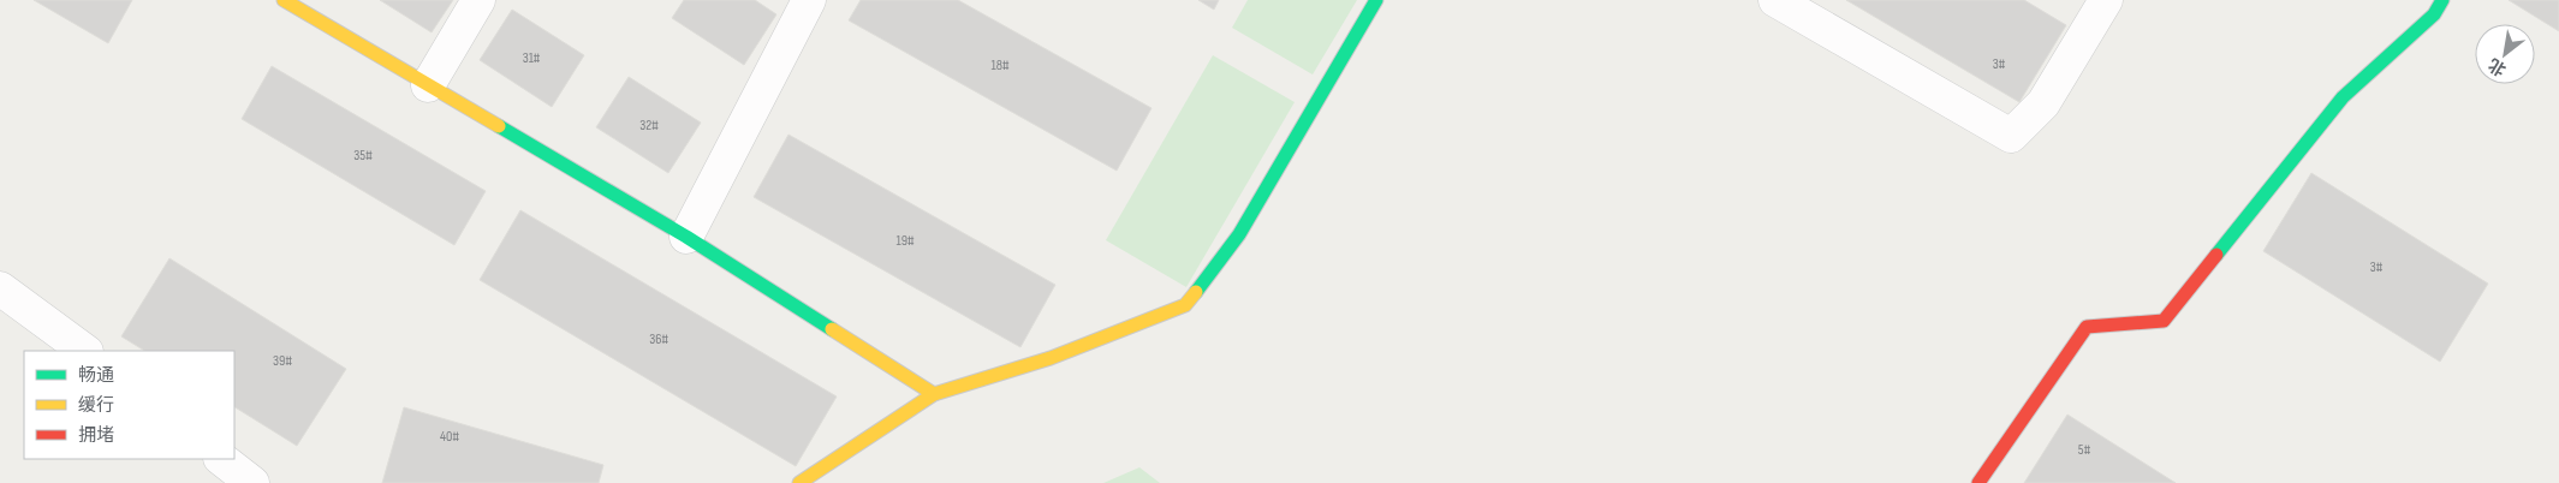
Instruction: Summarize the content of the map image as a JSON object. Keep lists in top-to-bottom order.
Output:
{
  "house_numbers": [
    "31#",
    "3#",
    "18#",
    "32#",
    "35#",
    "19#",
    "3#",
    "36#",
    "39#",
    "40#",
    "5#"
  ],
  "legend": ["畅通", "缓行", "拥堵"],
  "north": "bottom left"
}
